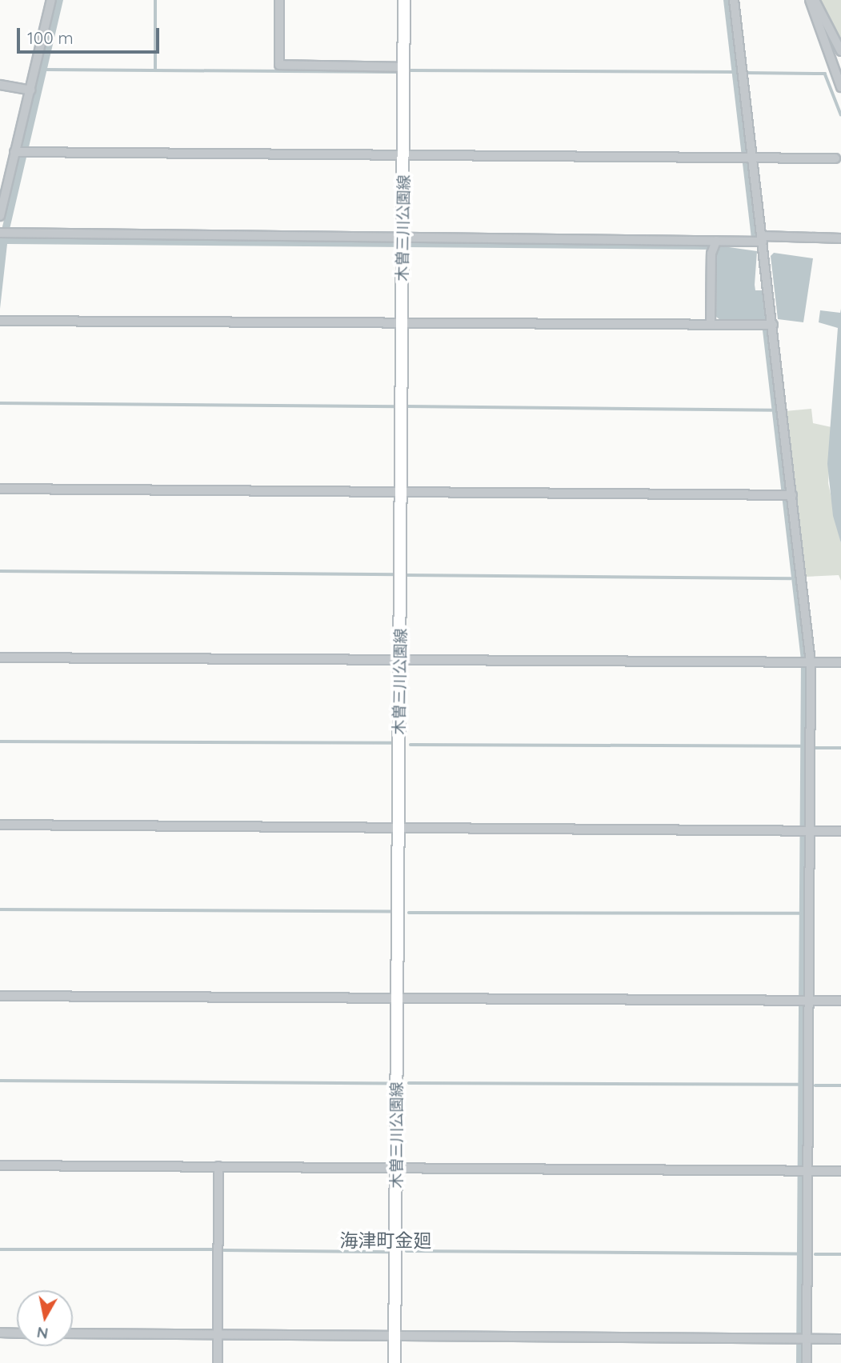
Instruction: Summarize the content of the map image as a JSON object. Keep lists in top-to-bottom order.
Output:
{
  "streets": {
    "main road": ["木曽三川公園線"]
  },
  "districts": ["海津町金廻"],
  "scale_bar": "100 m",
  "north": "bottom"
}
